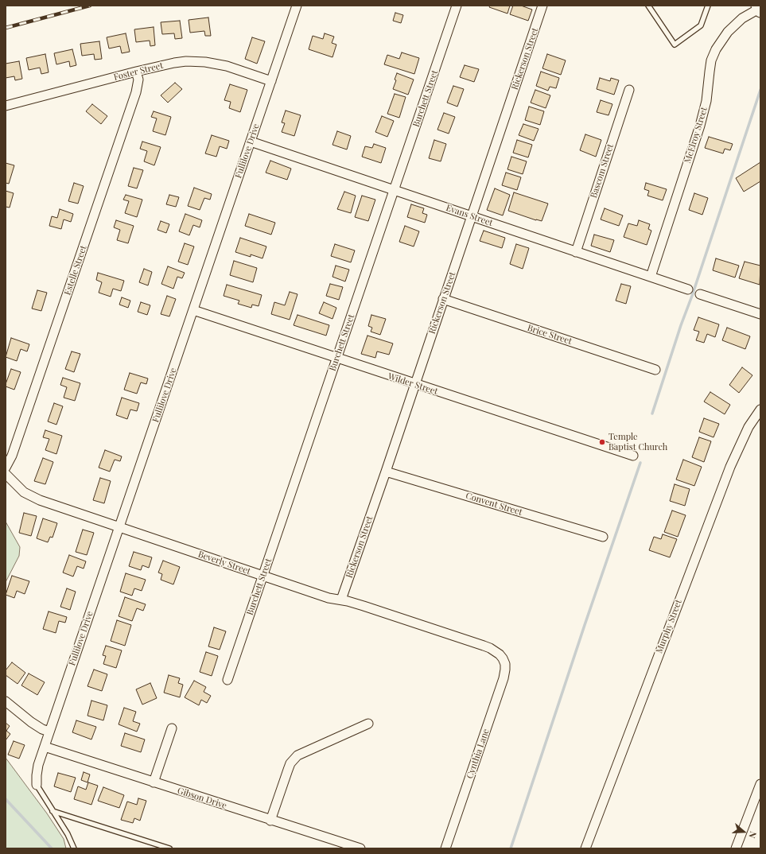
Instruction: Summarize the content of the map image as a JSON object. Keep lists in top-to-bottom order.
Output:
{
  "streets": {
    "street": [
      "Rickerson Street",
      "Foster Street",
      "Burchett Street",
      "McElroy Street",
      "Fullilove Drive",
      "Bascom Street",
      "Evans Street",
      "Estelle Street",
      "Brice Street",
      "Wilder Street",
      "Convent Street",
      "Beverly Street",
      "Murphy Street",
      "Cynthia Lane",
      "Gibson Drive"
    ]
  },
  "crossings": [
    ["Rickerson Street", "Evans Street"],
    ["Rickerson Street", "Brice Street"],
    ["Rickerson Street", "Wilder Street"],
    ["Rickerson Street", "Convent Street"],
    ["Rickerson Street", "Beverly Street"],
    ["Foster Street", "Fullilove Drive"],
    ["Foster Street", "Estelle Street"],
    ["Burchett Street", "Evans Street"],
    ["Burchett Street", "Wilder Street"],
    ["Burchett Street", "Beverly Street"],
    ["McElroy Street", "Evans Street"],
    ["Fullilove Drive", "Evans Street"],
    ["Fullilove Drive", "Wilder Street"],
    ["Fullilove Drive", "Beverly Street"],
    ["Fullilove Drive", "Gibson Drive"],
    ["Bascom Street", "Evans Street"],
    ["Beverly Street", "Cynthia Lane"]
  ],
  "places": ["Temple Baptist Church"],
  "north": "right"
}
